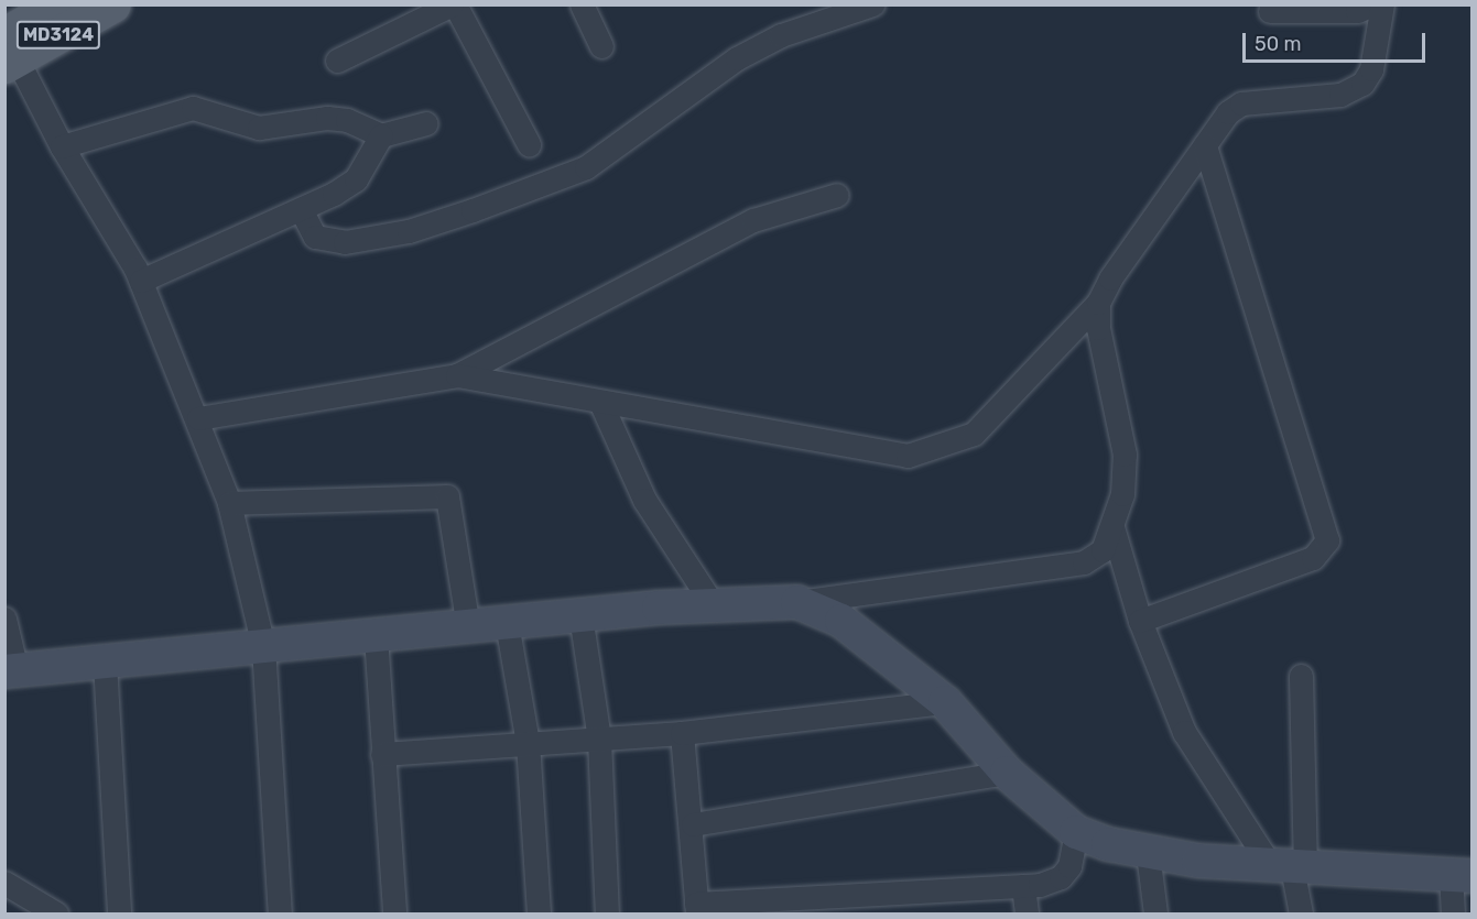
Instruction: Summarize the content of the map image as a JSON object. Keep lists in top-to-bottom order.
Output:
{
  "streets": {
    "main road": ["MD3124"]
  },
  "scale_bar": "50 m"
}
